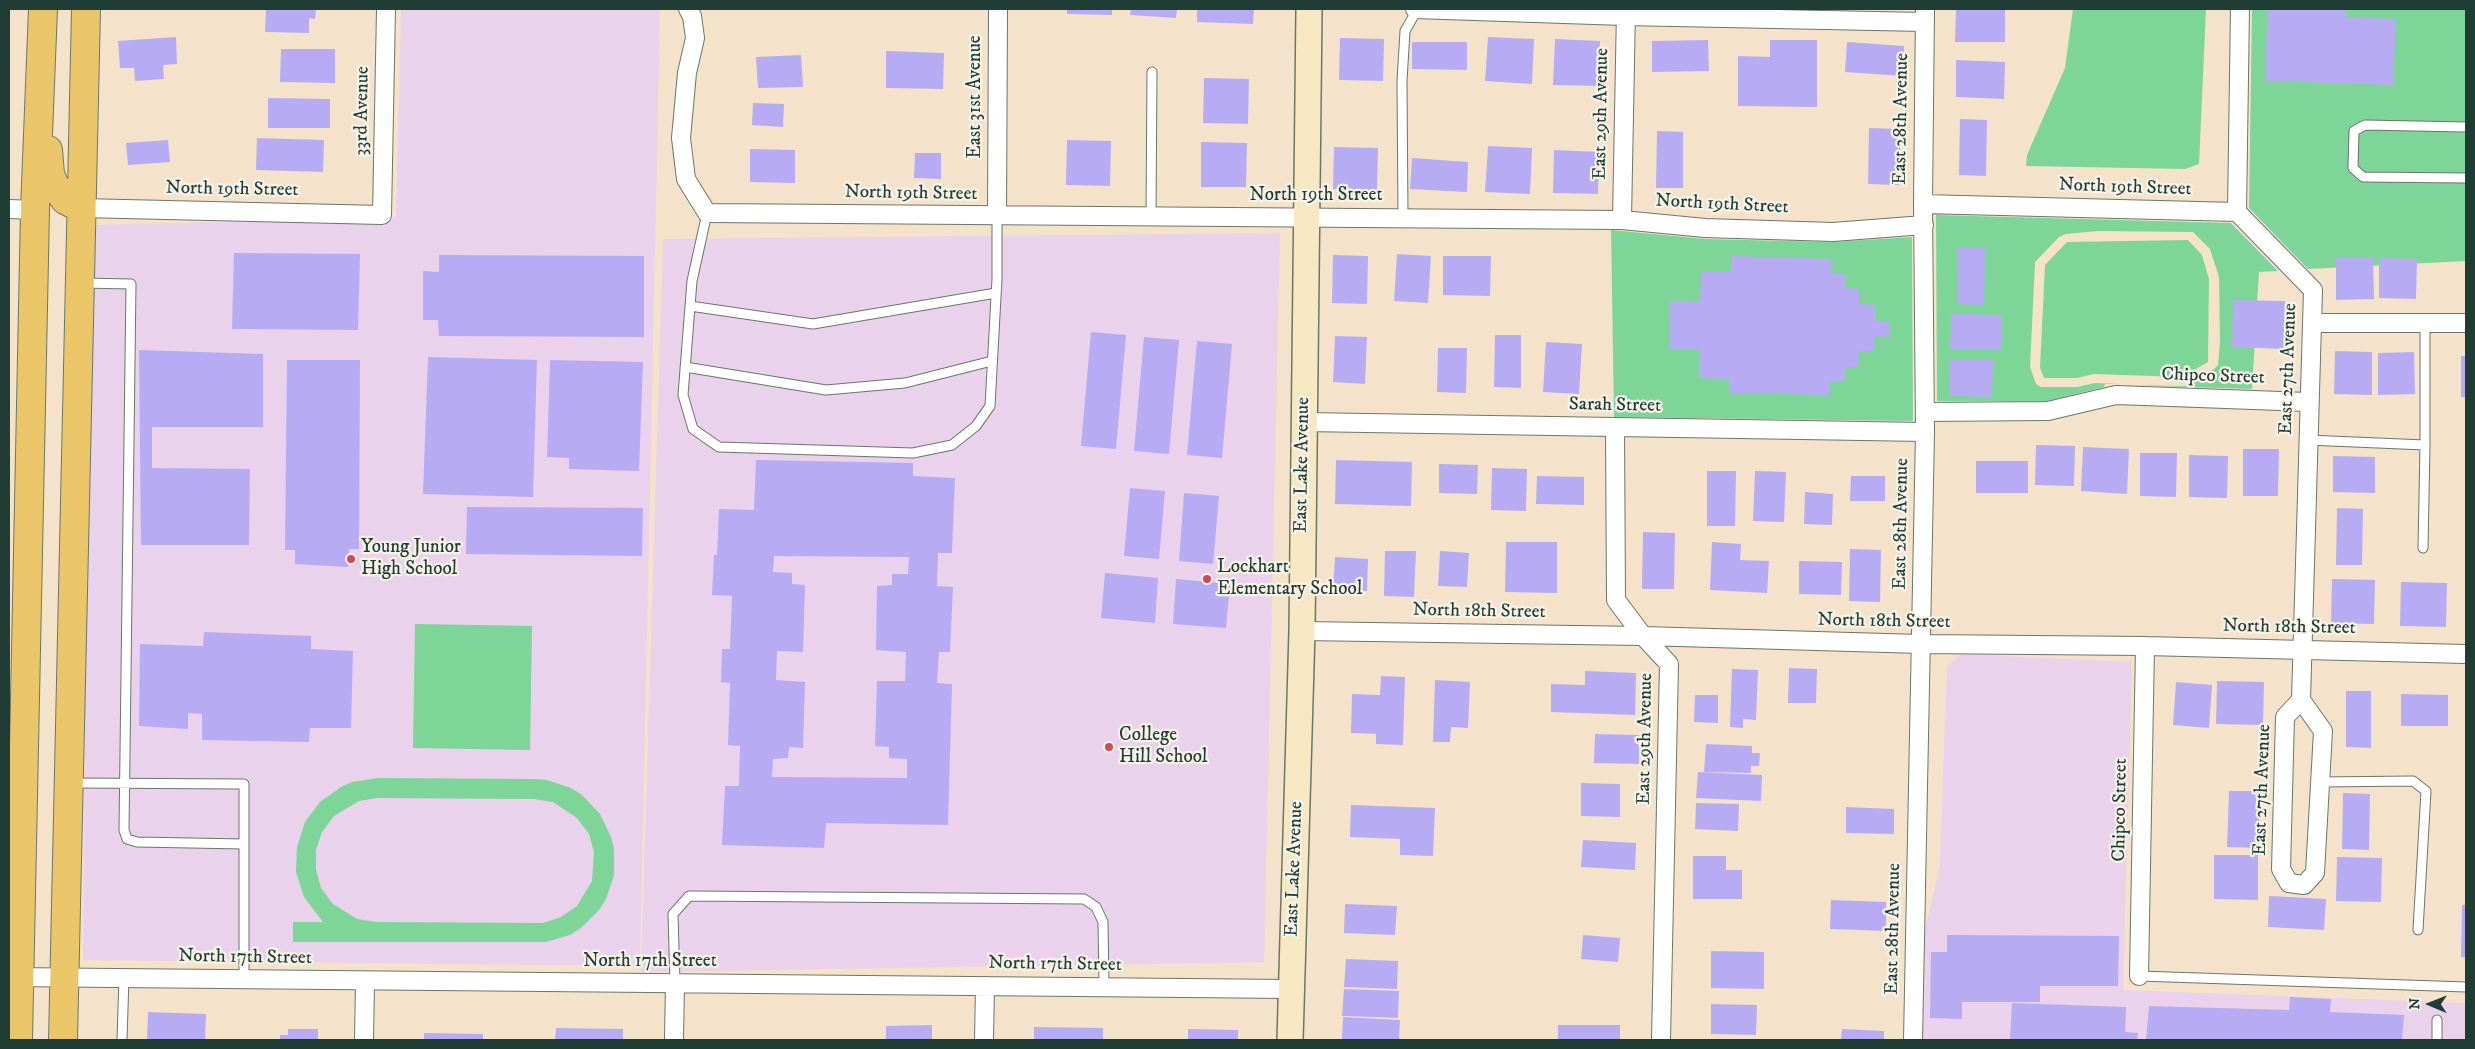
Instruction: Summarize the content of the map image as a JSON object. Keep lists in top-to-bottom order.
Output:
{
  "streets": {
    "street": [
      "East 31st Avenue",
      "33rd Avenue",
      "East 29th Avenue",
      "East 28th Avenue",
      "North 19th Street",
      "East 27th Avenue",
      "Chipco Street",
      "Sarah Street",
      "East Lake Avenue",
      "North 18th Street",
      "North 17th Street"
    ]
  },
  "crossings": [
    ["East 31st Avenue", "North 19th Street"],
    ["33rd Avenue", "North 19th Street"],
    ["East 29th Avenue", "North 19th Street"],
    ["East 29th Avenue", "Sarah Street"],
    ["East 29th Avenue", "North 18th Street"],
    ["East 28th Avenue", "North 19th Street"],
    ["East 28th Avenue", "Chipco Street"],
    ["East 28th Avenue", "Sarah Street"],
    ["East 28th Avenue", "North 18th Street"],
    ["North 19th Street", "East 27th Avenue"],
    ["North 19th Street", "East Lake Avenue"],
    ["East 27th Avenue", "Chipco Street"],
    ["East 27th Avenue", "North 18th Street"],
    ["Chipco Street", "North 18th Street"],
    ["Sarah Street", "East Lake Avenue"],
    ["East Lake Avenue", "North 18th Street"],
    ["East Lake Avenue", "North 17th Street"]
  ],
  "places": ["Young Junior High School", "Lockhart Elementary School", "College Hill School"],
  "north": "left"
}
